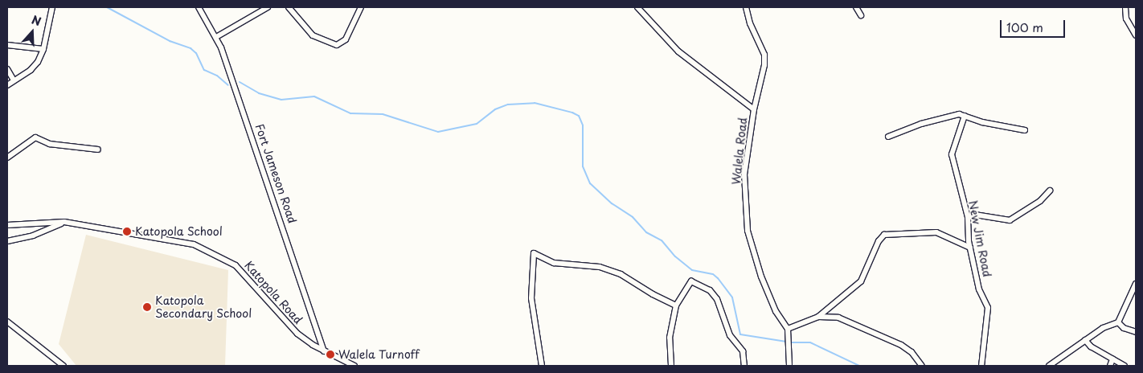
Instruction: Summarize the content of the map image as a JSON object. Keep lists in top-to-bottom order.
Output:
{
  "streets": {
    "street": [
      "Walela Road",
      "Fort Jameson Road",
      "New Jim Road",
      "Katopola Road"
    ]
  },
  "crossings": [
    ["Fort Jameson Road", "Katopola Road"]
  ],
  "places": ["Katopola School", "Katopola Secondary School", "Walela Turnoff"],
  "scale_bar": "100 m",
  "north": "top"
}
